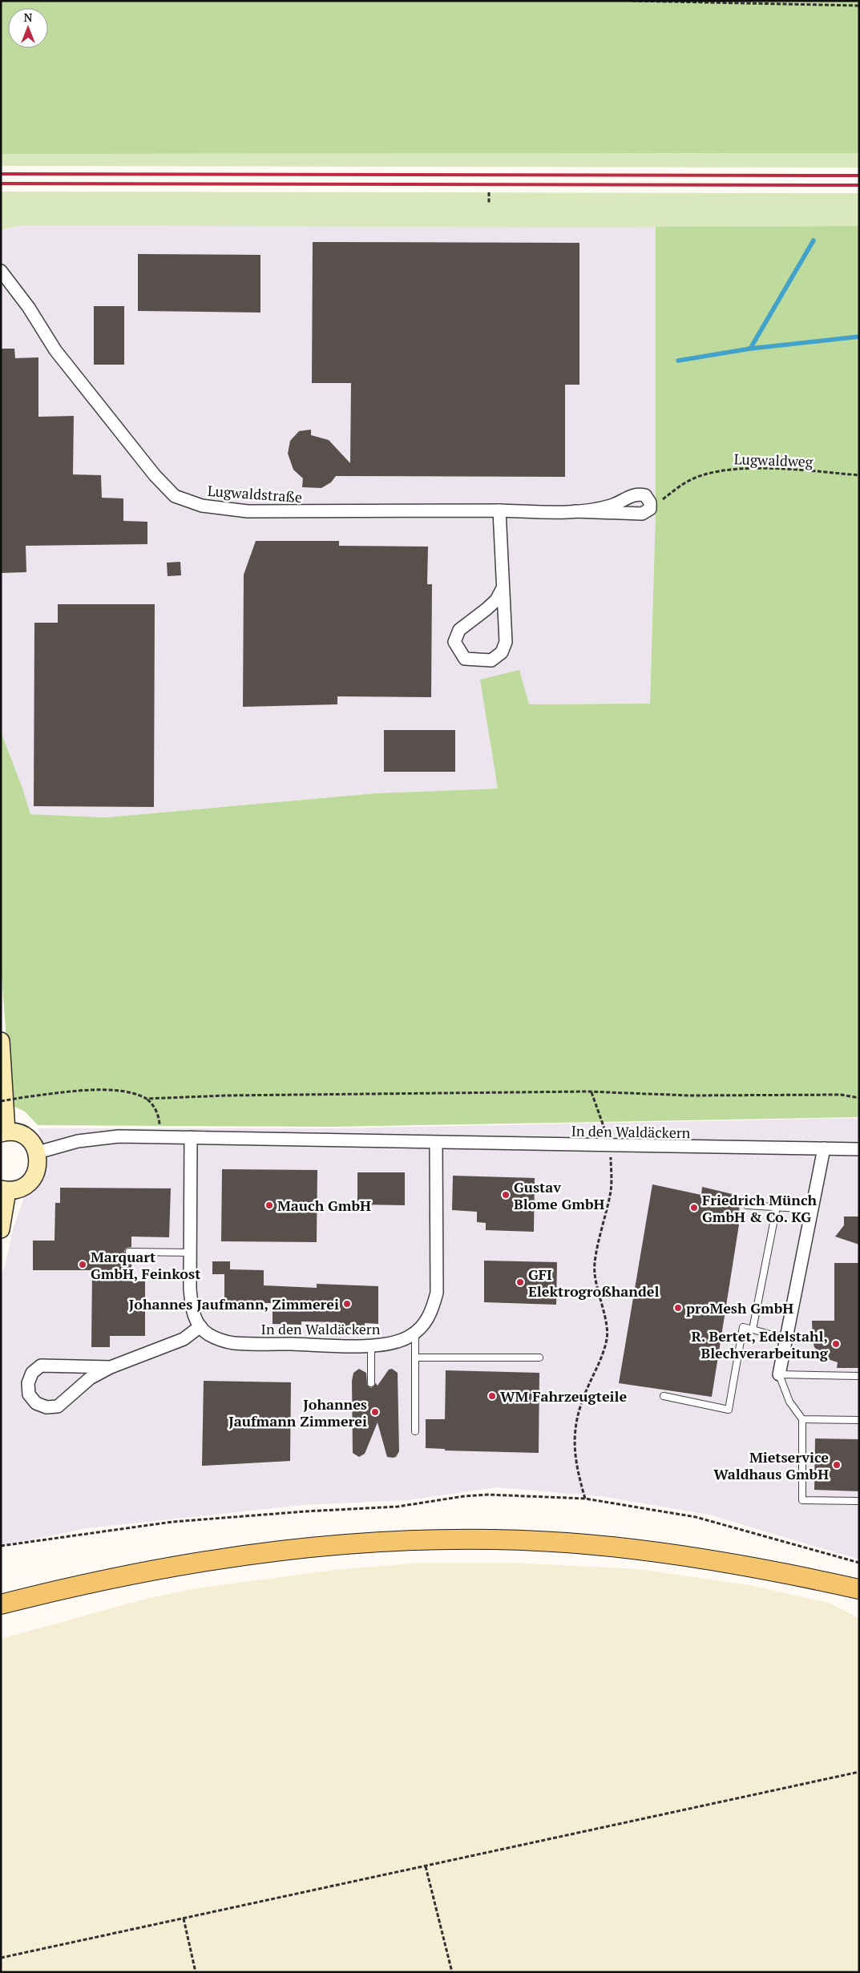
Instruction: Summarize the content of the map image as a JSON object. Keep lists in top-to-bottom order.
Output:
{
  "streets": {
    "street": ["Lugwaldstraße", "In den Waldäckern"],
    "path": ["Lugwaldweg"]
  },
  "crossings": [
    ["Lugwaldweg", "Lugwaldstraße"]
  ],
  "places": [
    "Gustav Blome GmbH",
    "Mauch GmbH",
    "Friedrich Münch GmbH & Co. KG",
    "Marquart GmbH, Feinkost",
    "GFI Elektrogroßhandel",
    "Johannes Jaufmann, Zimmerei",
    "proMesh GmbH",
    "R. Bertet, Edelstahl, Blechverarbeitung",
    "WM Fahrzeugteile",
    "Johannes Jaufmann Zimmerei",
    "Mietservice Waldhaus GmbH"
  ],
  "north": "top"
}
